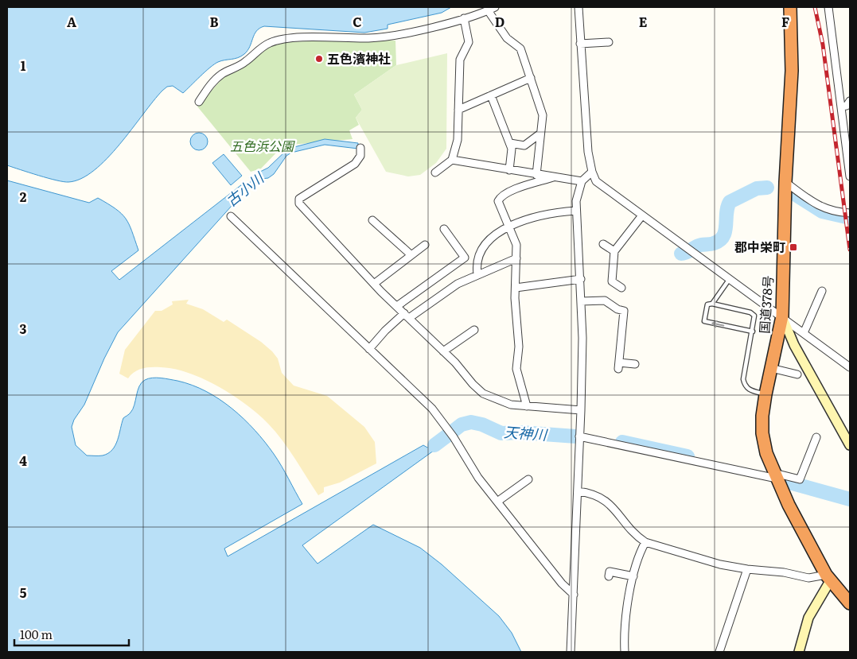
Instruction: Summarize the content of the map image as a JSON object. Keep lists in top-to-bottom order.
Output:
{
  "streets": {
    "highway": ["国道378号"]
  },
  "water": ["古小川", "天神川"],
  "parks": ["五色浜公園"],
  "places": {
    "other": ["五色濱神社"],
    "transit": ["郡中栄町"]
  },
  "scale_bar": "100 m",
  "grid": {
    "columns": [
      "A",
      "B",
      "C",
      "D",
      "E",
      "F"
    ],
    "rows": [
      "1",
      "2",
      "3",
      "4",
      "5"
    ]
  }
}
